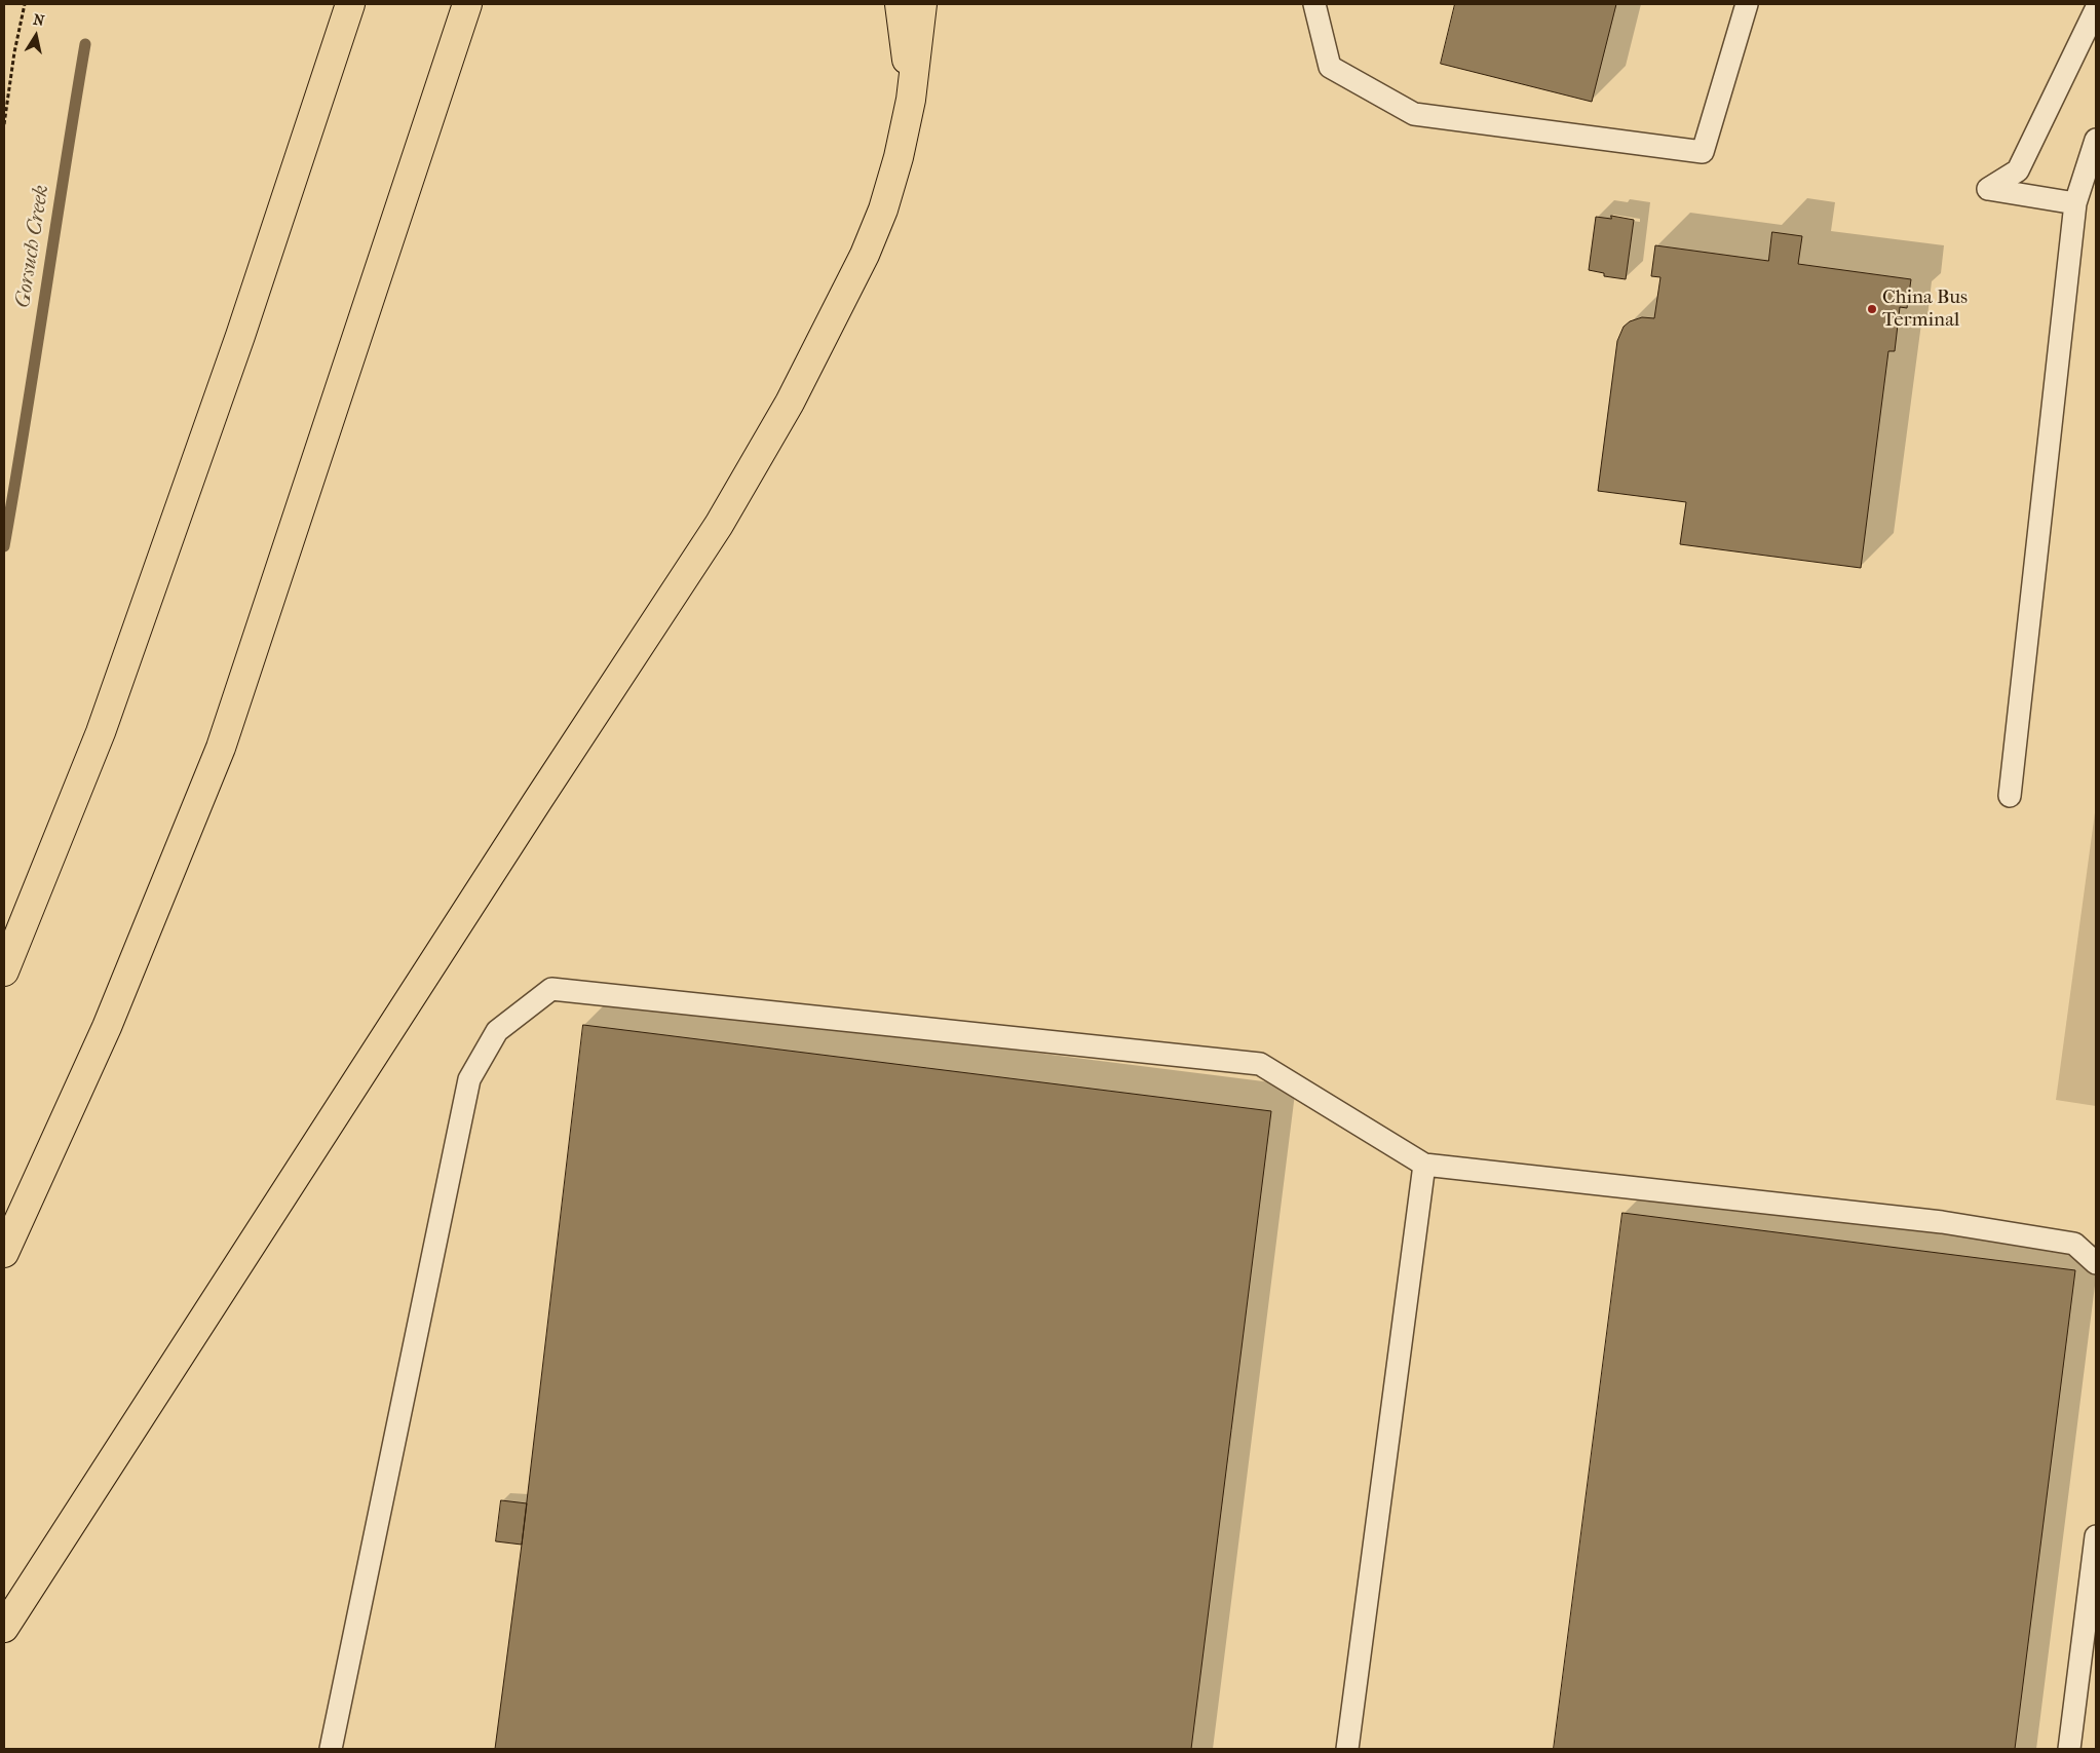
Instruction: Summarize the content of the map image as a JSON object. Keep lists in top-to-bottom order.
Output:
{
  "water": ["Gorsuch Creek"],
  "places": ["China Bus Terminal"],
  "north": "top"
}
